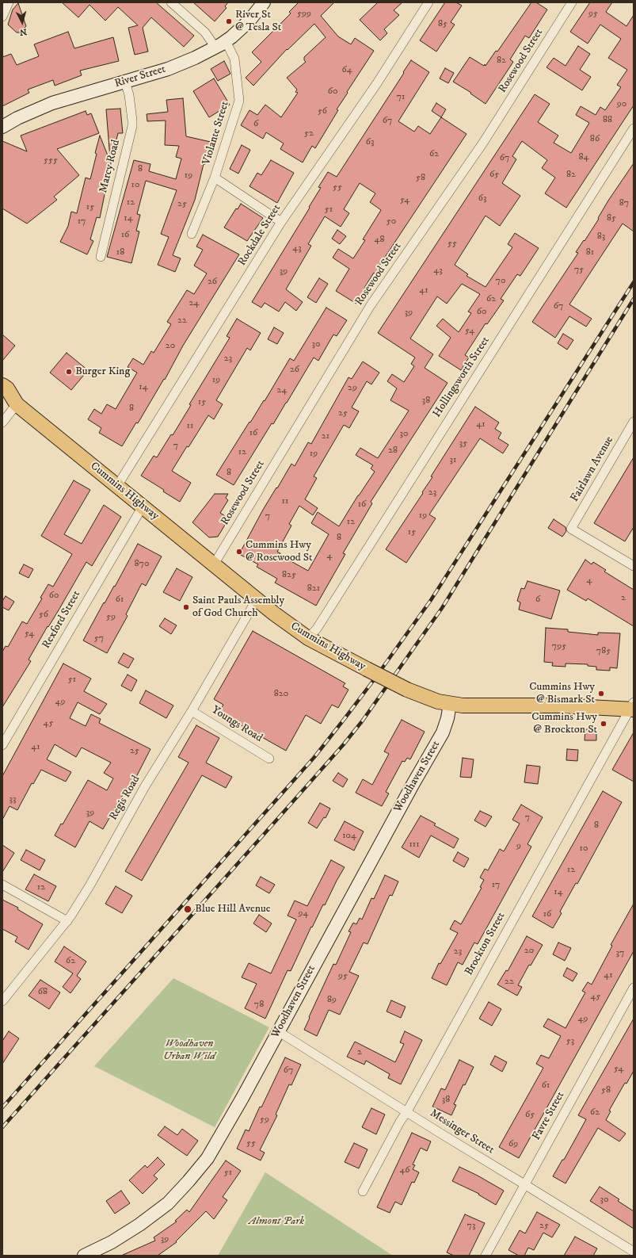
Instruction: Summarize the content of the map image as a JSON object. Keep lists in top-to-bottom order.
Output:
{
  "streets": {
    "main road": ["Cummins Highway"],
    "street": [
      "Rosewood Street",
      "River Street",
      "Violante Street",
      "Marcy Road",
      "Rockdale Street",
      "Hollingsworth Street",
      "Fairlawn Avenue",
      "Rexford Street",
      "Youngs Road",
      "Woodhaven Street",
      "Regis Road",
      "Brockton Street",
      "Favre Street",
      "Messinger Street"
    ]
  },
  "crossings": [
    ["Rosewood Street", "Cummins Highway"],
    ["River Street", "Violante Street"],
    ["River Street", "Marcy Road"],
    ["Violante Street", "Rockdale Street"],
    ["Rockdale Street", "Cummins Highway"],
    ["Hollingsworth Street", "Cummins Highway"],
    ["Cummins Highway", "Rexford Street"],
    ["Cummins Highway", "Woodhaven Street"],
    ["Cummins Highway", "Regis Road"],
    ["Cummins Highway", "Brockton Street"],
    ["Youngs Road", "Regis Road"],
    ["Woodhaven Street", "Messinger Street"],
    ["Brockton Street", "Messinger Street"],
    ["Favre Street", "Messinger Street"]
  ],
  "parks": ["Woodhaven Urban Wild", "Almont Park"],
  "places": [
    "River St @ Tesla St",
    "Burger King",
    "Cummins Hwy @ Rosewood St",
    "Saint Pauls Assembly of God Church",
    "Cummins Hwy @ Bismark St",
    "Cummins Hwy @ Brockton St",
    "Blue Hill Avenue"
  ],
  "house_numbers": [
    "599",
    "95",
    "85",
    "82",
    "64",
    "60",
    "71",
    "90",
    "56",
    "88",
    "67",
    "6",
    "52",
    "86",
    "63",
    "62",
    "84",
    "67",
    "555",
    "8",
    "65",
    "82",
    "19",
    "58",
    "10",
    "55",
    "63",
    "54",
    "12",
    "87",
    "25",
    "15",
    "51",
    "14",
    "85",
    "17",
    "50",
    "16",
    "83",
    "48",
    "55",
    "43",
    "18",
    "81",
    "75",
    "43",
    "39",
    "70",
    "26",
    "41",
    "62",
    "24",
    "67",
    "60",
    "39",
    "22",
    "54",
    "30",
    "20",
    "23",
    "26",
    "19",
    "14",
    "29",
    "24",
    "38",
    "15",
    "8",
    "25",
    "41",
    "11",
    "16",
    "30",
    "21",
    "35",
    "7",
    "28",
    "12",
    "19",
    "31",
    "8",
    "23",
    "11",
    "16",
    "19",
    "7",
    "12",
    "15",
    "8",
    "4",
    "870",
    "825",
    "4",
    "821",
    "60",
    "2",
    "61",
    "6",
    "56",
    "59",
    "54",
    "57",
    "795",
    "785",
    "51",
    "820",
    "49",
    "45",
    "41",
    "25",
    "33",
    "39",
    "7",
    "8",
    "104",
    "111",
    "9",
    "10",
    "12",
    "17",
    "12",
    "14",
    "94",
    "16",
    "20",
    "23",
    "37",
    "62",
    "41",
    "95",
    "22",
    "68",
    "45",
    "89",
    "78",
    "49",
    "53",
    "2",
    "54",
    "67",
    "61",
    "58",
    "38",
    "62",
    "65",
    "59",
    "55",
    "69",
    "46",
    "51",
    "30",
    "73",
    "25",
    "39"
  ],
  "north": "bottom"
}
